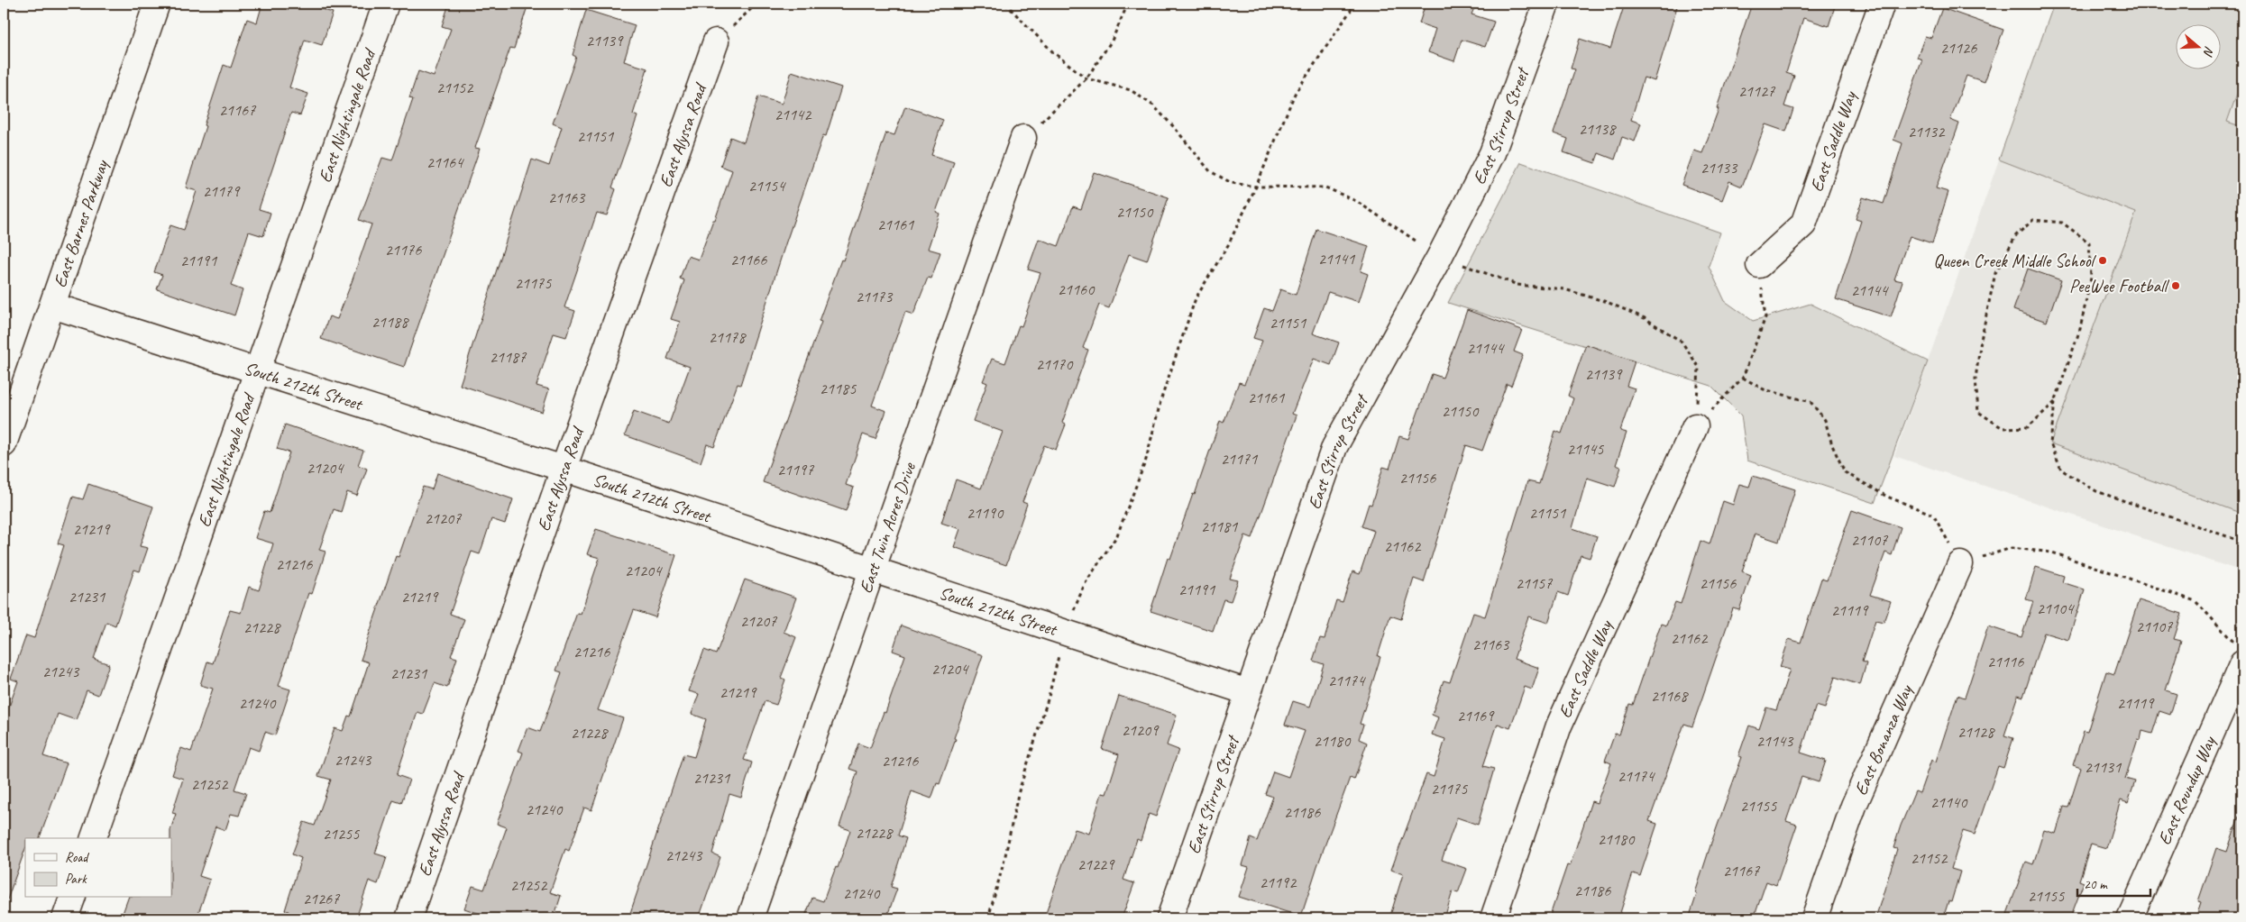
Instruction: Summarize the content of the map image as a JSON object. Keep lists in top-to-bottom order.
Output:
{
  "streets": {
    "street": [
      "East Nightingale Road",
      "East Stirrup Street",
      "East Alyssa Road",
      "East Saddle Way",
      "East Barnes Parkway",
      "South 212th Street",
      "East Twin Acres Drive",
      "East Bonanza Way",
      "East Roundup Way"
    ]
  },
  "crossings": [
    ["East Nightingale Road", "South 212th Street"],
    ["East Stirrup Street", "South 212th Street"],
    ["East Alyssa Road", "South 212th Street"],
    ["East Barnes Parkway", "South 212th Street"],
    ["South 212th Street", "East Twin Acres Drive"]
  ],
  "places": ["Queen Creek Middle School", "PeeWee Football"],
  "house_numbers": [
    "21139",
    "21126",
    "21152",
    "21127",
    "21167",
    "21142",
    "21138",
    "21132",
    "21151",
    "21164",
    "21133",
    "21154",
    "21179",
    "21163",
    "21150",
    "21161",
    "21176",
    "21141",
    "21166",
    "21191",
    "21175",
    "21160",
    "21144",
    "21173",
    "21188",
    "21151",
    "21178",
    "21144",
    "21187",
    "21170",
    "21139",
    "21185",
    "21161",
    "21150",
    "21145",
    "21171",
    "21204",
    "21197",
    "21156",
    "21190",
    "21151",
    "21207",
    "21181",
    "21219",
    "21107",
    "21162",
    "21216",
    "21204",
    "21157",
    "21156",
    "21191",
    "21231",
    "21219",
    "21104",
    "21119",
    "21207",
    "21107",
    "21228",
    "21162",
    "21163",
    "21216",
    "21116",
    "21204",
    "21243",
    "21231",
    "21174",
    "21219",
    "21168",
    "21240",
    "21119",
    "21169",
    "21209",
    "21128",
    "21228",
    "21180",
    "21143",
    "21243",
    "21216",
    "21131",
    "21174",
    "21231",
    "21252",
    "21175",
    "21140",
    "21155",
    "21240",
    "21186",
    "21228",
    "21255",
    "21180",
    "21243",
    "21152",
    "21229",
    "21167",
    "21192",
    "21252",
    "21186",
    "21240",
    "21155",
    "21267"
  ],
  "legend": ["Road", "Park"],
  "scale_bar": "20 m",
  "north": "right"
}
